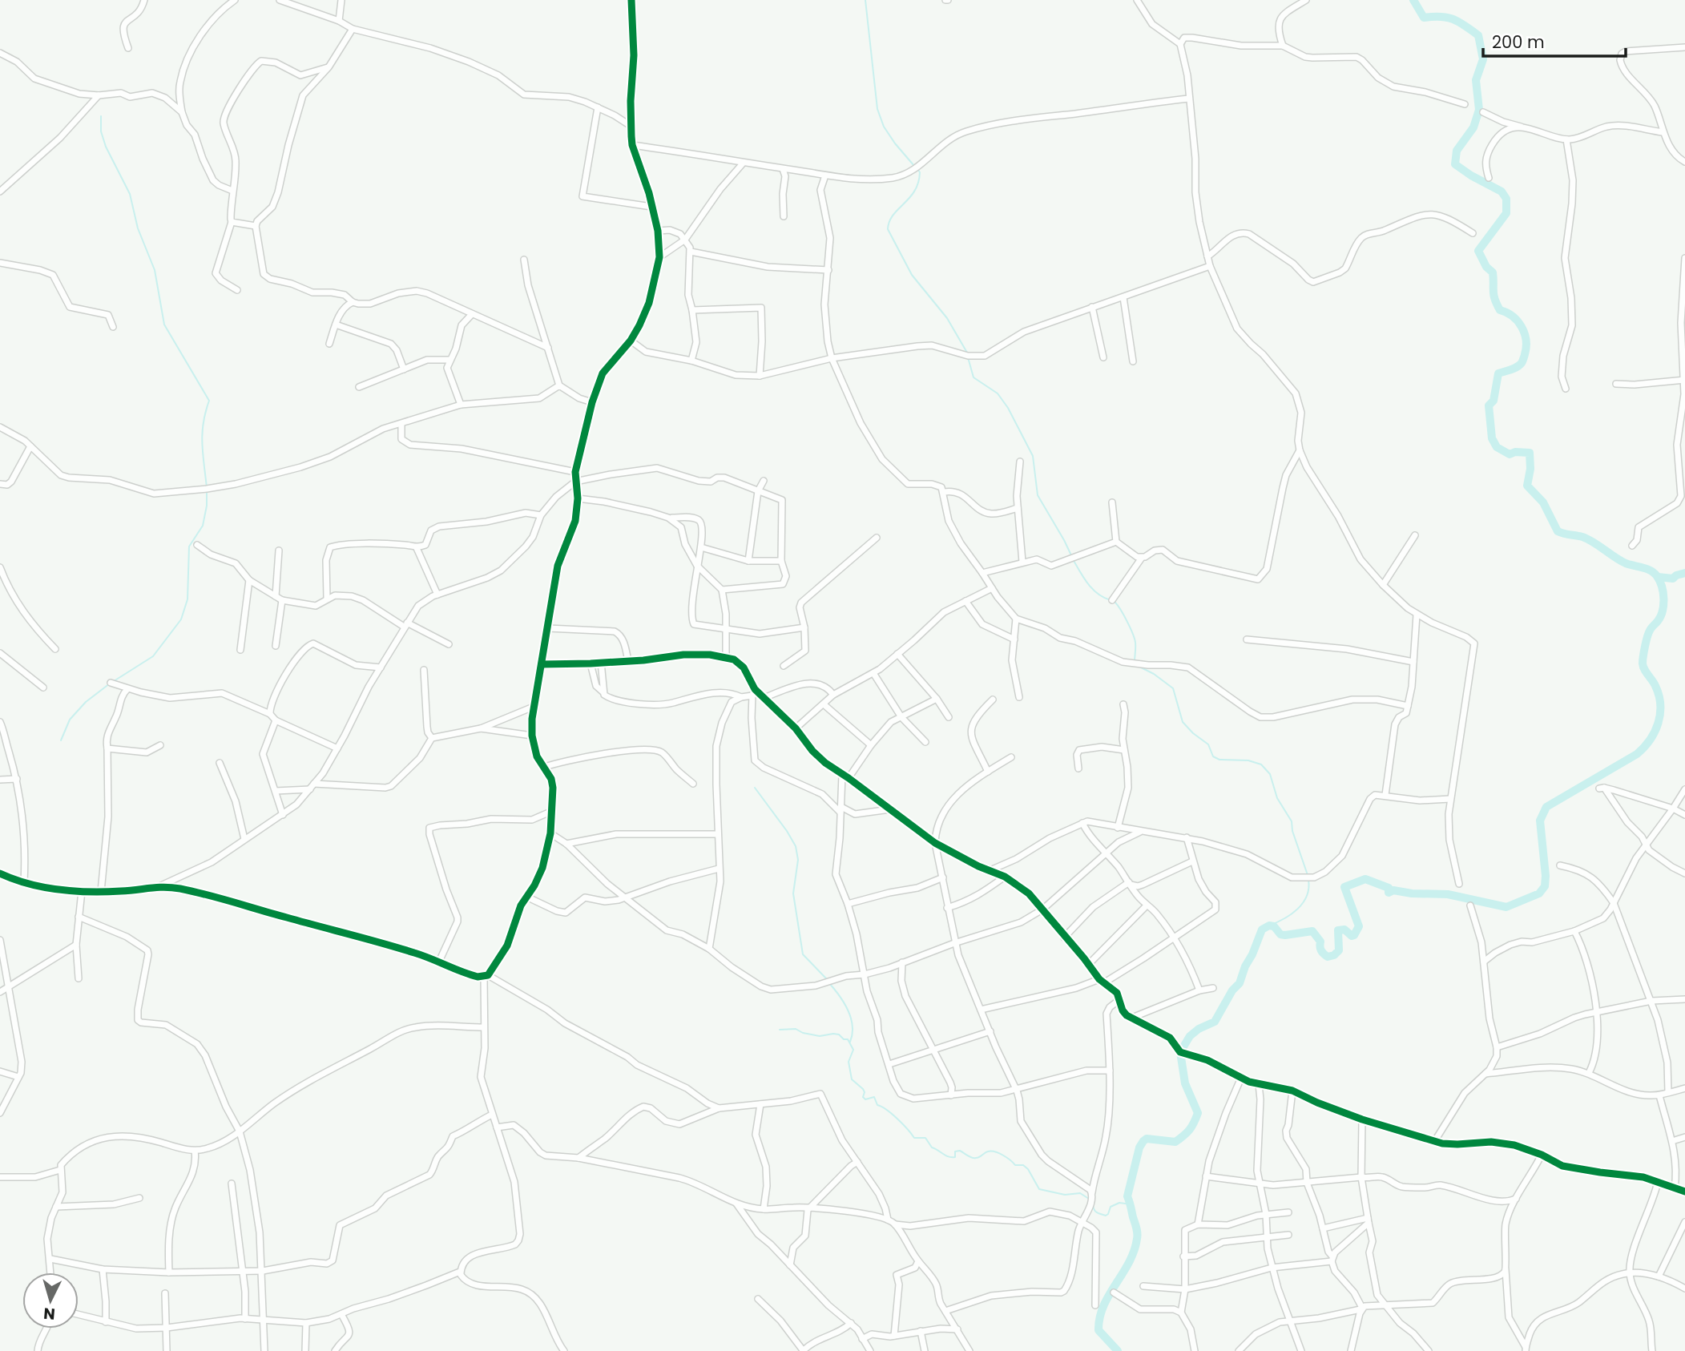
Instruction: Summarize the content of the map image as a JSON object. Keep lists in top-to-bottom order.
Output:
{
  "scale_bar": "200 m",
  "north": "bottom"
}
